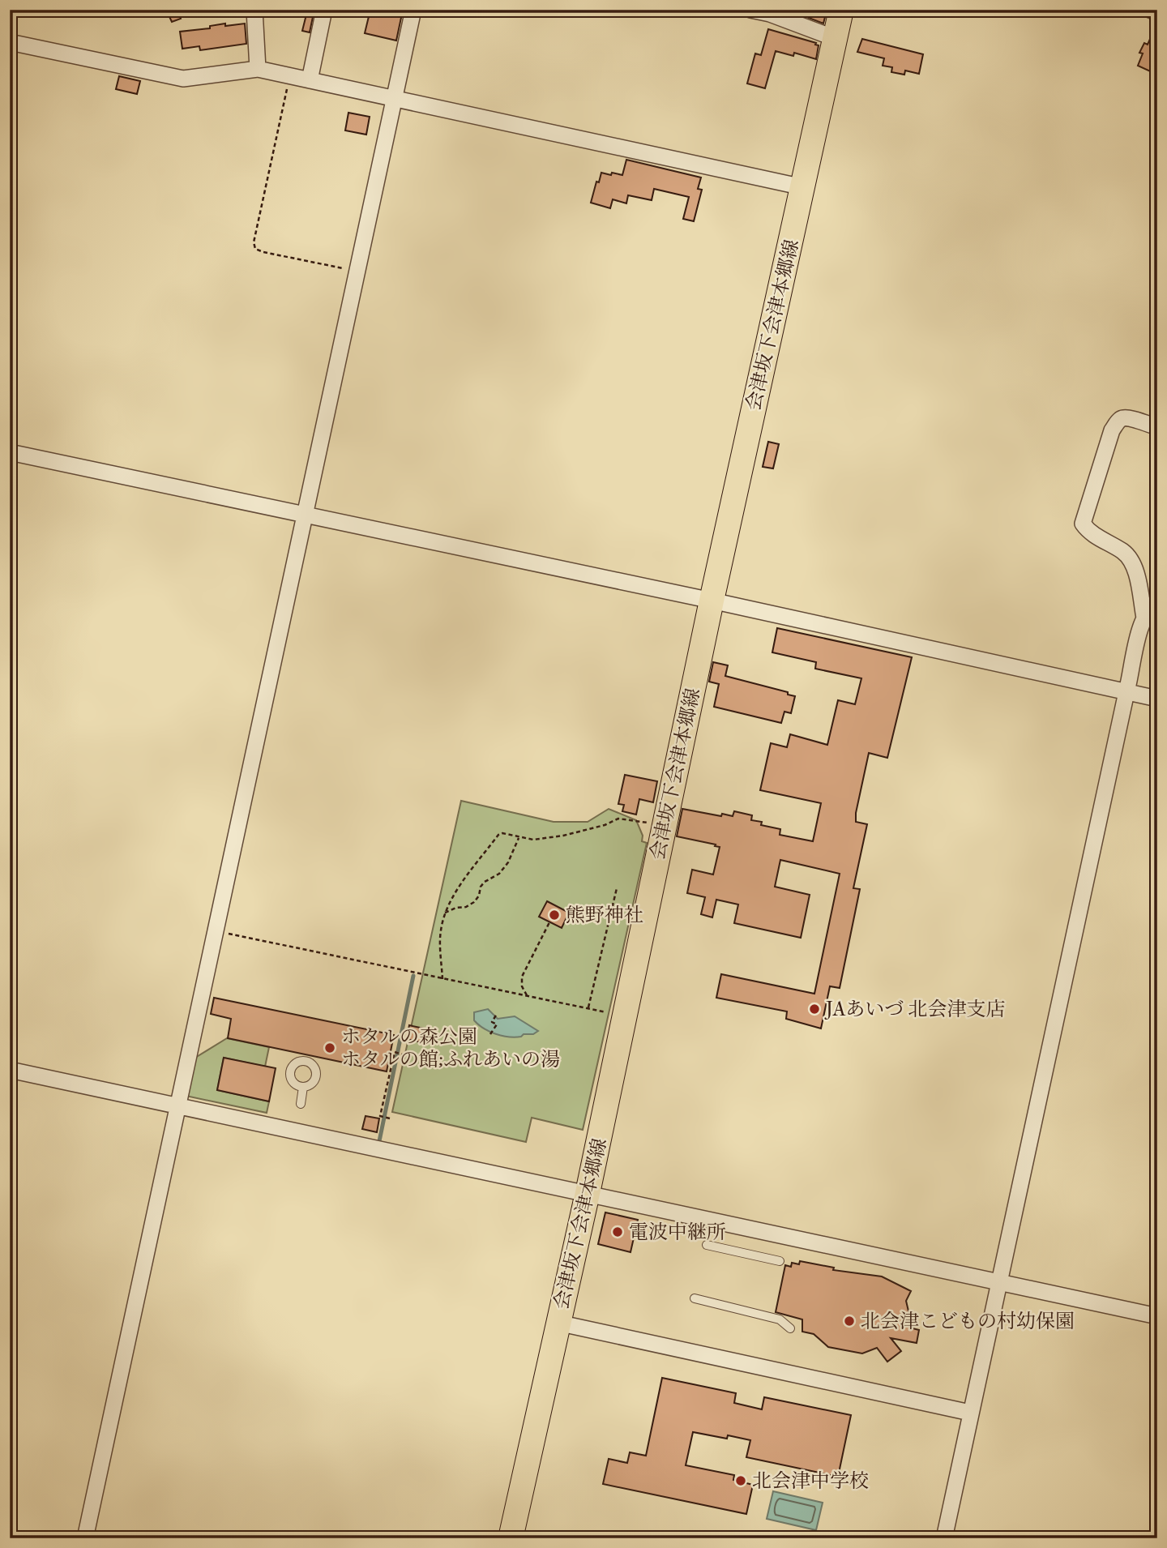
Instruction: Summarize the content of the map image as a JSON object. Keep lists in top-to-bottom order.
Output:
{
  "streets": {
    "main road": ["会津坂下会津本郷線"]
  },
  "places": [
    "熊野神社",
    "JAあいづ 北会津支店",
    "ホタルの森公園 ホタルの館;ふれあいの湯",
    "電波中継所",
    "北会津こどもの村幼保園",
    "北会津中学校"
  ]
}
